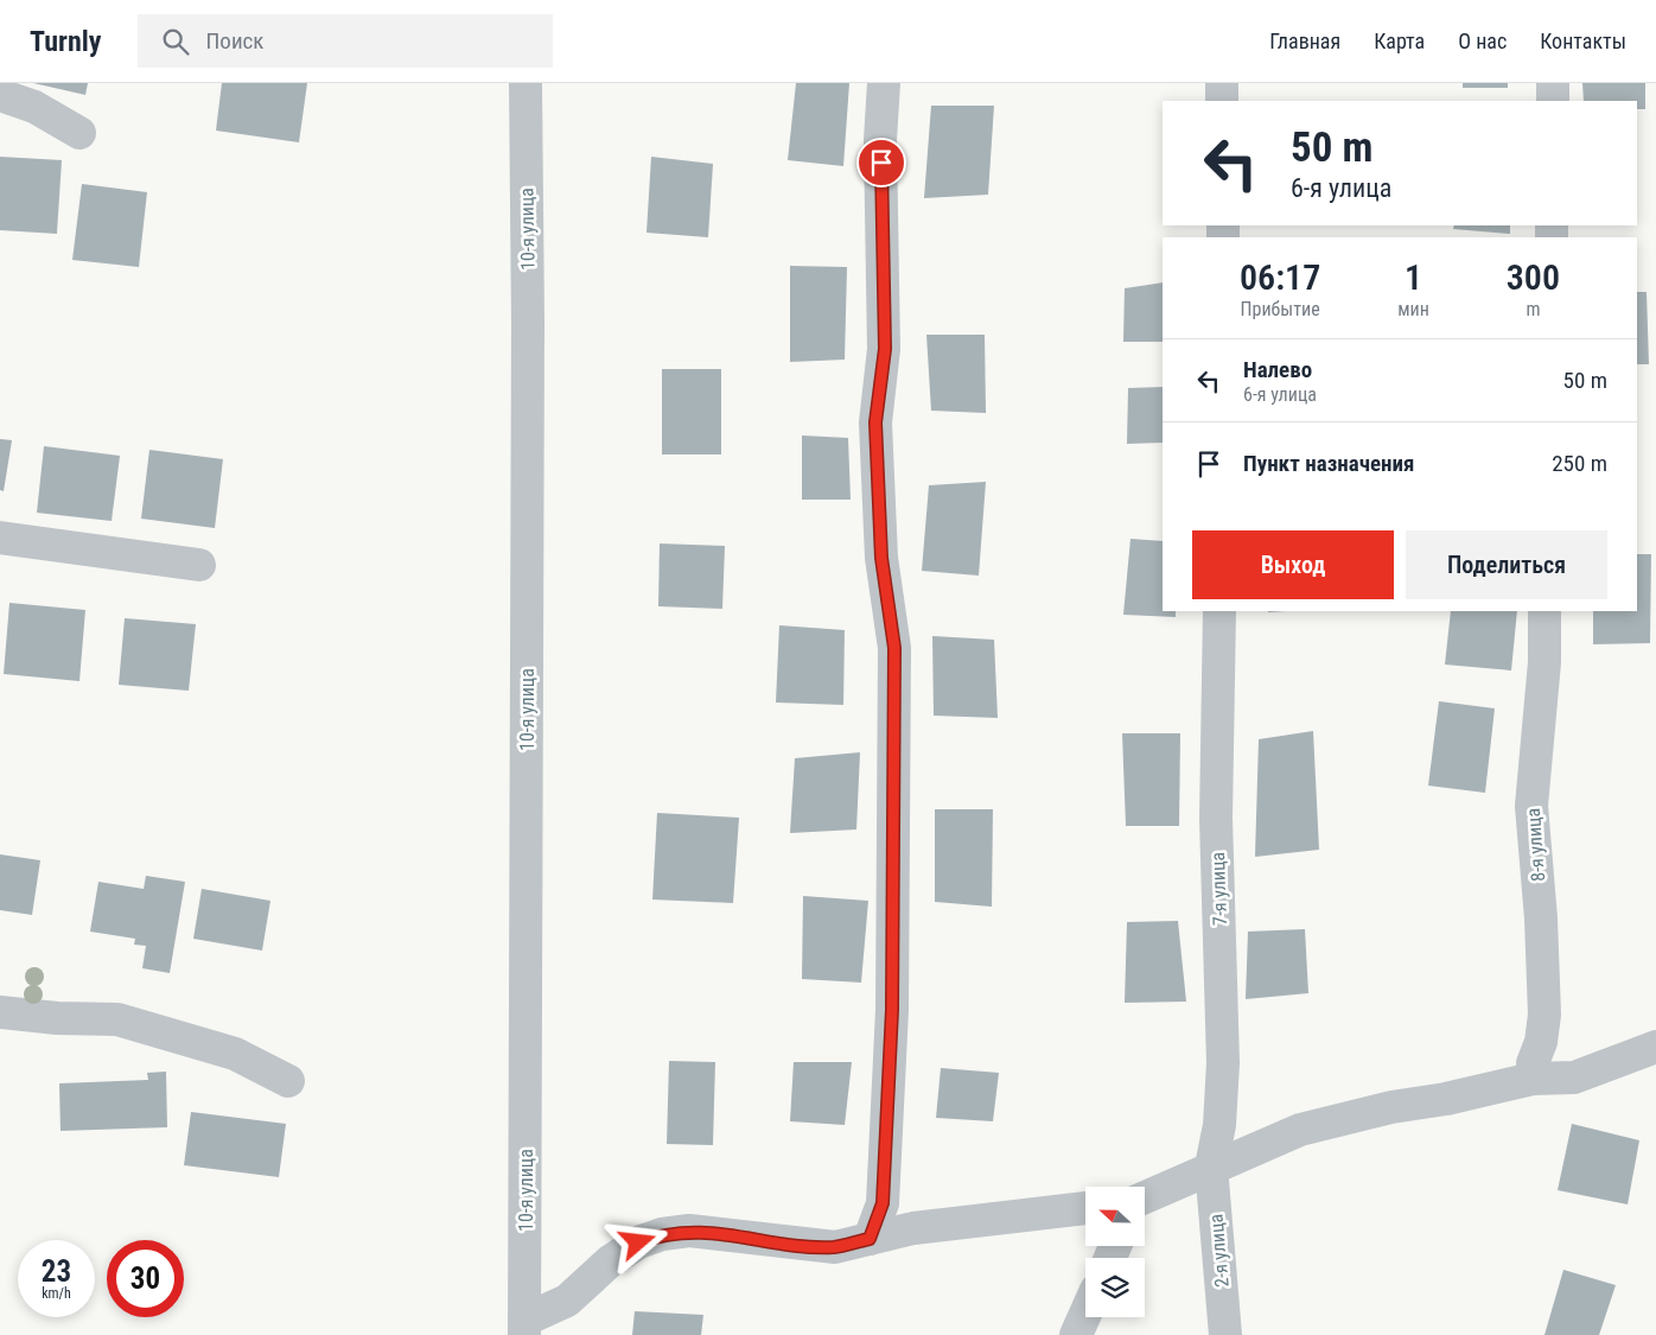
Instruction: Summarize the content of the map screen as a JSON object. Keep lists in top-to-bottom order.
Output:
{
  "streets": {
    "street": [
      "10-я улица",
      "8-я улица",
      "7-я улица",
      "2-я улица"
    ]
  },
  "crossings": [
    ["7-я улица", "2-я улица"]
  ],
  "north": "left",
  "page": {
    "header": "Turnly",
    "search": "Поиск",
    "nav": [
      "Главная",
      "Карта",
      "О нас",
      "Контакты"
    ],
    "turn": ["50 m", "6-я улица"],
    "eta": [
      "06:17",
      "Прибытие",
      "1",
      "мин",
      "300",
      "m"
    ],
    "list": [
      {
        "name": "Налево",
        "note": "6-я улица",
        "value": "50 m"
      },
      {
        "name": "Пункт назначения",
        "value": "250 m"
      }
    ],
    "buttons": ["Выход", "Поделиться"],
    "speed": "23 km/h",
    "limit": "30"
  }
}
